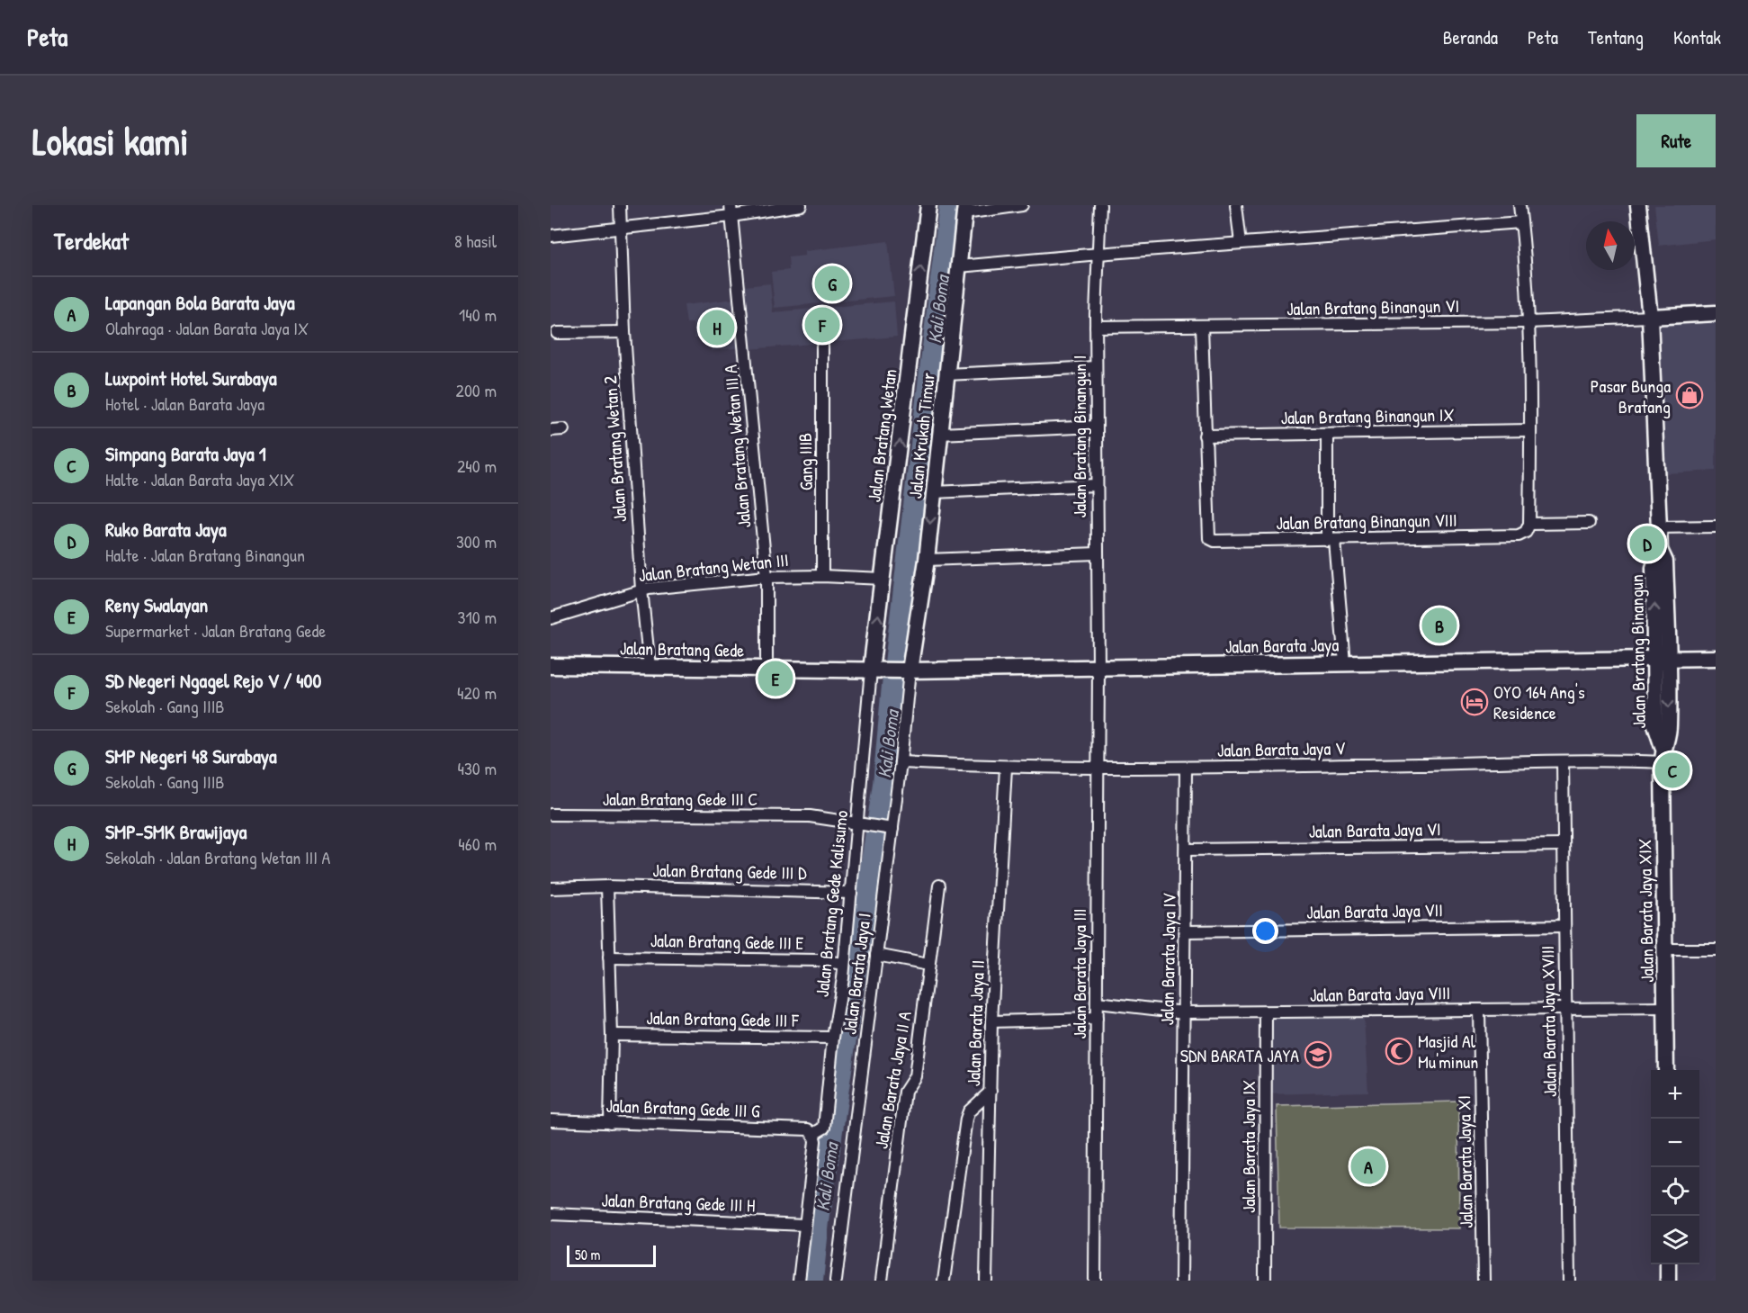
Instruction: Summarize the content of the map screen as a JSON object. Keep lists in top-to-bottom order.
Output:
{
  "streets": {
    "street": [
      "Jalan Bratang Binangun VI",
      "Jalan Bratang Binangun IX",
      "Jalan Bratang Wetan",
      "Jalan Krukah Timur",
      "Jalan Bratang Binangun I",
      "Jalan Bratang Wetan III A",
      "Jalan Bratang Wetan 2",
      "Gang IIIB",
      "Jalan Bratang Binangun VIII",
      "Jalan Bratang Wetan III",
      "Jalan Barata Jaya",
      "Jalan Bratang Gede",
      "Jalan Bratang Binangun",
      "Jalan Barata Jaya V",
      "Jalan Bratang Gede III C",
      "Jalan Barata Jaya VI",
      "Jalan Bratang Gede III D",
      "Jalan Bratang Gede Kalisumo",
      "Jalan Barata Jaya VII",
      "Jalan Barata Jaya XIX",
      "Jalan Bratang Gede III E",
      "Jalan Barata Jaya IV",
      "Jalan Barata Jaya I",
      "Jalan Barata Jaya III",
      "Jalan Barata Jaya VIII",
      "Jalan Bratang Gede III F",
      "Jalan Barata Jaya XVIII",
      "Jalan Barata Jaya II",
      "Jalan Barata Jaya II A",
      "Jalan Bratang Gede III G",
      "Jalan Barata Jaya IX",
      "Jalan Barata Jaya XI",
      "Jalan Bratang Gede III H"
    ]
  },
  "crossings": [
    ["Jalan Bratang Binangun VI", "Jalan Bratang Binangun I"],
    ["Jalan Bratang Binangun VI", "Jalan Bratang Binangun VIII"],
    ["Jalan Bratang Binangun VI", "Jalan Bratang Binangun"],
    ["Jalan Bratang Binangun IX", "Jalan Bratang Binangun VIII"],
    ["Jalan Bratang Wetan", "Jalan Bratang Wetan III"],
    ["Jalan Bratang Wetan", "Jalan Bratang Gede"],
    ["Jalan Bratang Wetan", "Jalan Bratang Gede Kalisumo"],
    ["Jalan Krukah Timur", "Jalan Barata Jaya"],
    ["Jalan Krukah Timur", "Jalan Bratang Gede"],
    ["Jalan Krukah Timur", "Jalan Barata Jaya I"],
    ["Jalan Bratang Binangun I", "Jalan Barata Jaya"],
    ["Jalan Bratang Binangun I", "Jalan Barata Jaya III"],
    ["Jalan Bratang Wetan III A", "Jalan Bratang Wetan III"],
    ["Jalan Bratang Wetan III A", "Jalan Bratang Gede"],
    ["Jalan Bratang Wetan 2", "Jalan Bratang Wetan III"],
    ["Jalan Bratang Wetan 2", "Jalan Bratang Gede"],
    ["Gang IIIB", "Jalan Bratang Wetan III"],
    ["Jalan Barata Jaya", "Jalan Bratang Gede"],
    ["Jalan Barata Jaya", "Jalan Bratang Binangun"],
    ["Jalan Barata Jaya", "Jalan Barata Jaya I"],
    ["Jalan Barata Jaya", "Jalan Barata Jaya III"],
    ["Jalan Bratang Gede", "Jalan Bratang Gede Kalisumo"],
    ["Jalan Bratang Gede", "Jalan Barata Jaya I"],
    ["Jalan Bratang Binangun", "Jalan Barata Jaya V"],
    ["Jalan Bratang Binangun", "Jalan Barata Jaya XIX"],
    ["Jalan Barata Jaya V", "Jalan Barata Jaya XIX"],
    ["Jalan Barata Jaya V", "Jalan Barata Jaya IV"],
    ["Jalan Barata Jaya V", "Jalan Barata Jaya I"],
    ["Jalan Barata Jaya V", "Jalan Barata Jaya III"],
    ["Jalan Barata Jaya V", "Jalan Barata Jaya XVIII"],
    ["Jalan Barata Jaya V", "Jalan Barata Jaya II"],
    ["Jalan Bratang Gede III C", "Jalan Bratang Gede Kalisumo"],
    ["Jalan Bratang Gede III C", "Jalan Barata Jaya I"],
    ["Jalan Barata Jaya VI", "Jalan Barata Jaya IV"],
    ["Jalan Barata Jaya VI", "Jalan Barata Jaya XVIII"],
    ["Jalan Bratang Gede III D", "Jalan Bratang Gede Kalisumo"],
    ["Jalan Bratang Gede Kalisumo", "Jalan Bratang Gede III E"],
    ["Jalan Bratang Gede Kalisumo", "Jalan Bratang Gede III F"],
    ["Jalan Bratang Gede Kalisumo", "Jalan Bratang Gede III G"],
    ["Jalan Barata Jaya VII", "Jalan Barata Jaya IV"],
    ["Jalan Barata Jaya VII", "Jalan Barata Jaya XVIII"],
    ["Jalan Barata Jaya XIX", "Jalan Barata Jaya VIII"],
    ["Jalan Barata Jaya IV", "Jalan Barata Jaya VIII"],
    ["Jalan Barata Jaya III", "Jalan Barata Jaya VIII"],
    ["Jalan Barata Jaya VIII", "Jalan Barata Jaya XVIII"],
    ["Jalan Barata Jaya VIII", "Jalan Barata Jaya IX"],
    ["Jalan Barata Jaya VIII", "Jalan Barata Jaya XI"]
  ],
  "one_way": ["Jalan Bratang Wetan"],
  "water": ["Kali Boma"],
  "places": {
    "shop": ["Pasar Bunga Bratang"],
    "hotel": ["OYO 164 Ang's Residence"],
    "mosque": ["Masjid Al Mu'minun"],
    "school or university": ["SDN BARATA JAYA"]
  },
  "scale_bar": "50 m",
  "north": "top",
  "page": {
    "header": "Peta",
    "nav": [
      "Beranda",
      "Peta",
      "Tentang",
      "Kontak"
    ],
    "buttons": "Rute",
    "title": "Lokasi kami",
    "heading": ["Terdekat", "8 hasil"],
    "pins": [
      "G",
      "F",
      "H",
      "D",
      "B",
      "E",
      "C",
      "A"
    ],
    "list": [
      {
        "mark": "A",
        "name": "Lapangan Bola Barata Jaya",
        "note": "Olahraga · Jalan Barata Jaya IX",
        "value": "140 m"
      },
      {
        "mark": "B",
        "name": "Luxpoint Hotel Surabaya",
        "note": "Hotel · Jalan Barata Jaya",
        "value": "200 m"
      },
      {
        "mark": "C",
        "name": "Simpang Barata Jaya 1",
        "note": "Halte · Jalan Barata Jaya XIX",
        "value": "240 m"
      },
      {
        "mark": "D",
        "name": "Ruko Barata Jaya",
        "note": "Halte · Jalan Bratang Binangun",
        "value": "300 m"
      },
      {
        "mark": "E",
        "name": "Reny Swalayan",
        "note": "Supermarket · Jalan Bratang Gede",
        "value": "310 m"
      },
      {
        "mark": "F",
        "name": "SD Negeri Ngagel Rejo V / 400",
        "note": "Sekolah · Gang IIIB",
        "value": "420 m"
      },
      {
        "mark": "G",
        "name": "SMP Negeri 48 Surabaya",
        "note": "Sekolah · Gang IIIB",
        "value": "430 m"
      },
      {
        "mark": "H",
        "name": "SMP-SMK Brawijaya",
        "note": "Sekolah · Jalan Bratang Wetan III A",
        "value": "460 m"
      }
    ],
    "map_buttons": ["+", "−"],
    "scale": "50 m"
  }
}
